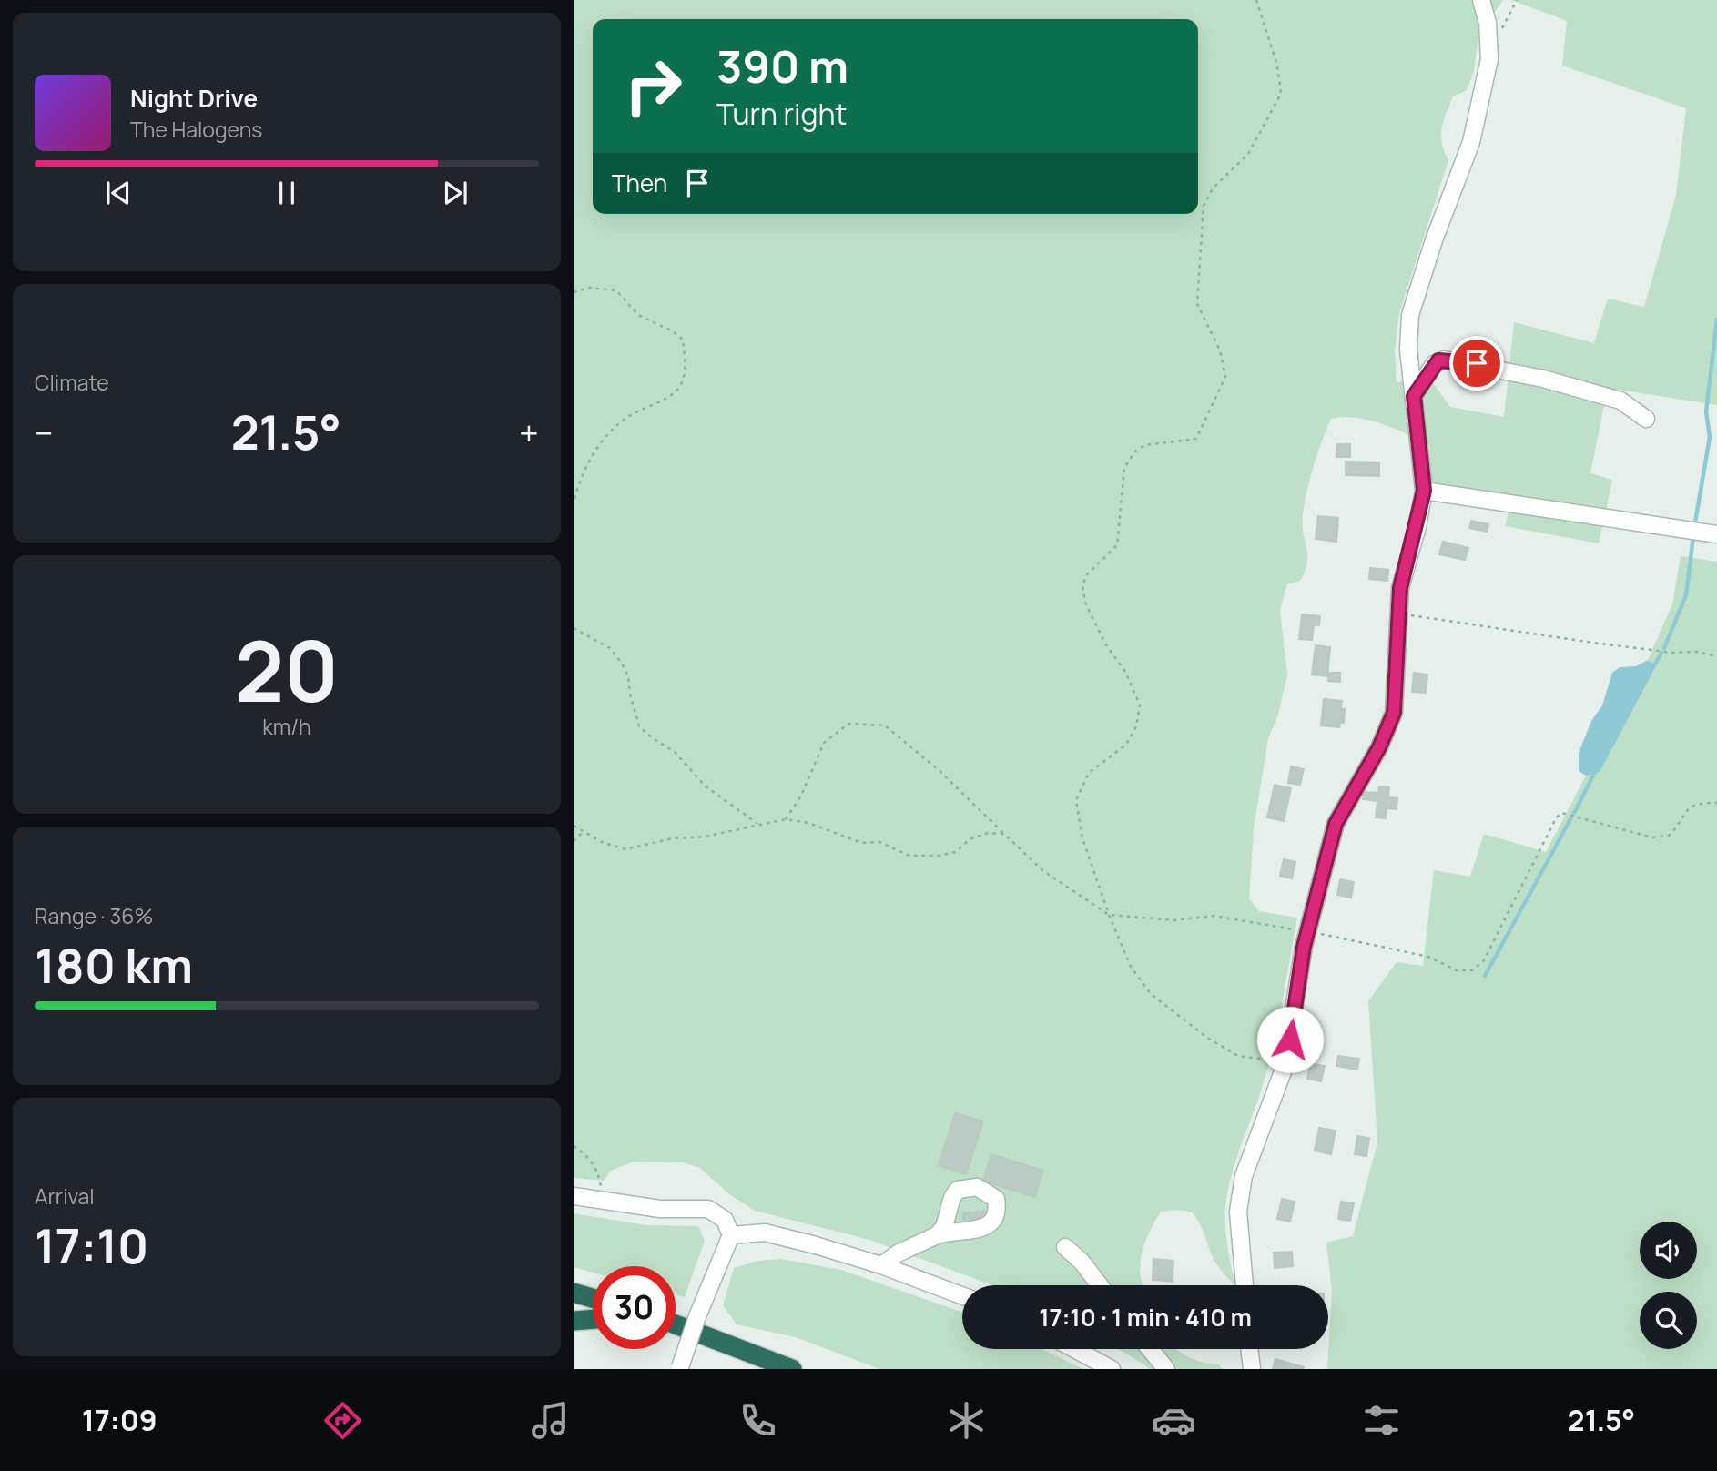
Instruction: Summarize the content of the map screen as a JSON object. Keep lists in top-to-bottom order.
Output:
{
  "page": {
    "turn": ["390 m", "Turn right"],
    "song": ["Night Drive", "The Halogens"],
    "then": "Then",
    "tile": [
      "Climate",
      ["20", "km/h"],
      ["Range · 36%", "180 km"],
      ["Arrival", "17:10"]
    ],
    "heat": ["−", "21.5°", "+"],
    "limit": "30",
    "trip": "17:10 · 1 min · 410 m",
    "tabs": ["17:09", "21.5°"]
  }
}
